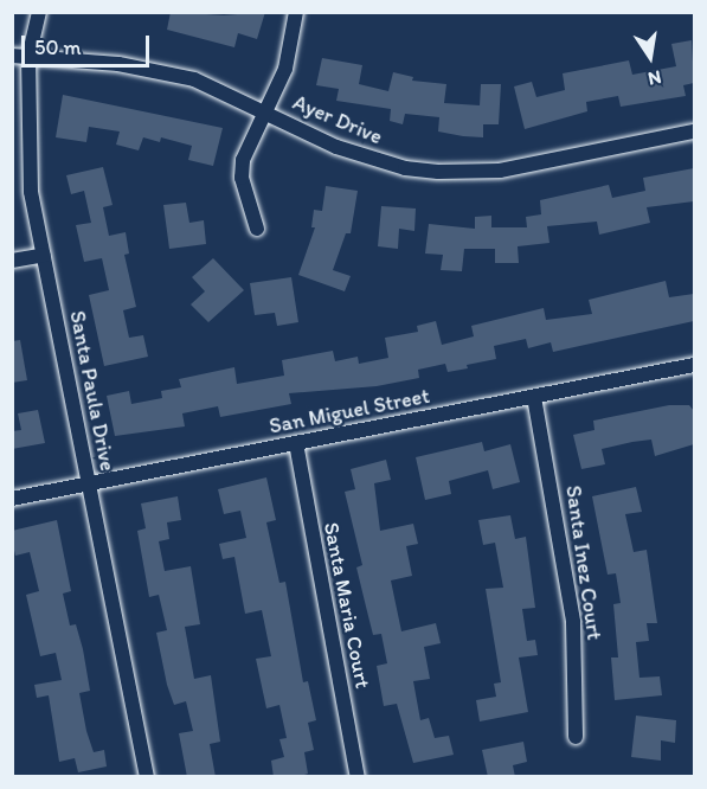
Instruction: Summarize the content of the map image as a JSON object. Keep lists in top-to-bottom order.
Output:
{
  "streets": {
    "street": [
      "Ayer Drive",
      "Santa Paula Drive",
      "San Miguel Street",
      "Santa Inez Court",
      "Santa Maria Court"
    ]
  },
  "crossings": [
    ["Ayer Drive", "Santa Paula Drive"],
    ["Santa Paula Drive", "San Miguel Street"],
    ["San Miguel Street", "Santa Inez Court"],
    ["San Miguel Street", "Santa Maria Court"]
  ],
  "scale_bar": "50 m",
  "north": "bottom"
}
